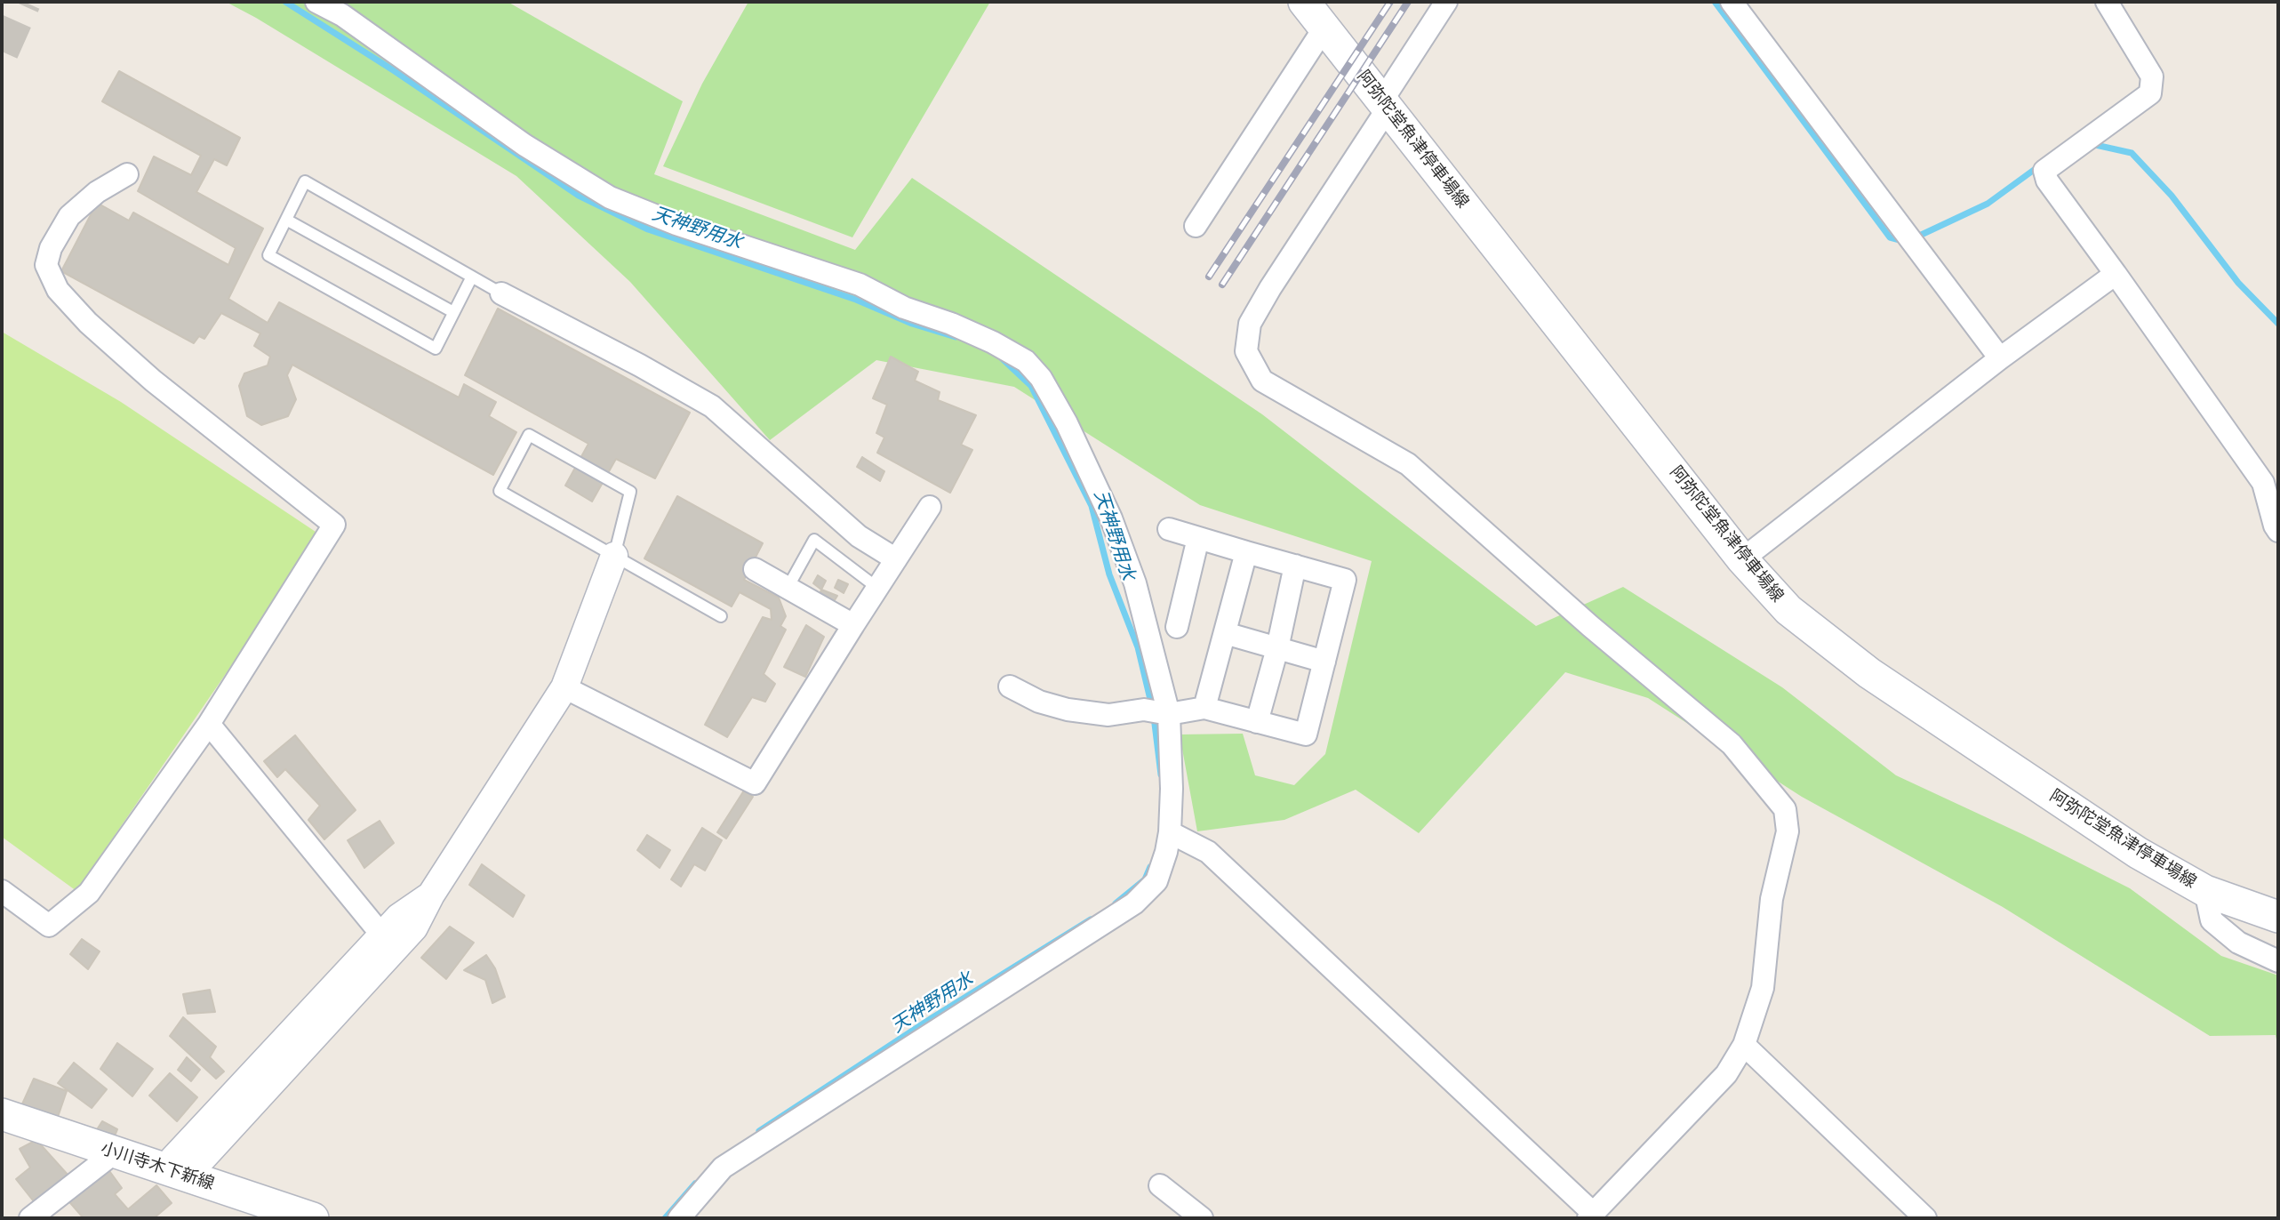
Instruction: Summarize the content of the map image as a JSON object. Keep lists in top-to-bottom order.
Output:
{
  "streets": {
    "main road": ["阿弥陀堂魚津停車場線", "小川寺木下新線"]
  },
  "water": ["天神野用水"]
}
